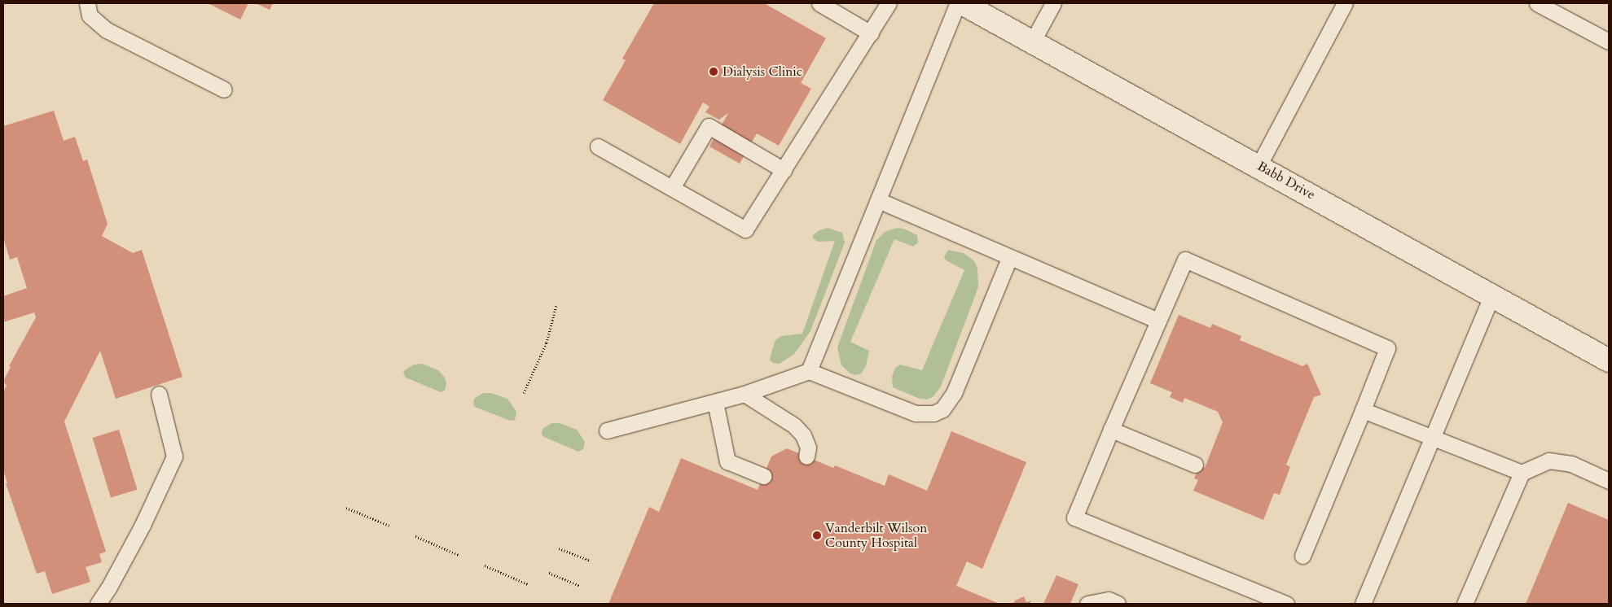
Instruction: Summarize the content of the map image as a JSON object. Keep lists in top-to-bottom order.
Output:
{
  "streets": {
    "street": ["Babb Drive"]
  },
  "places": ["Dialysis Clinic", "Vanderbilt Wilson County Hospital"]
}
